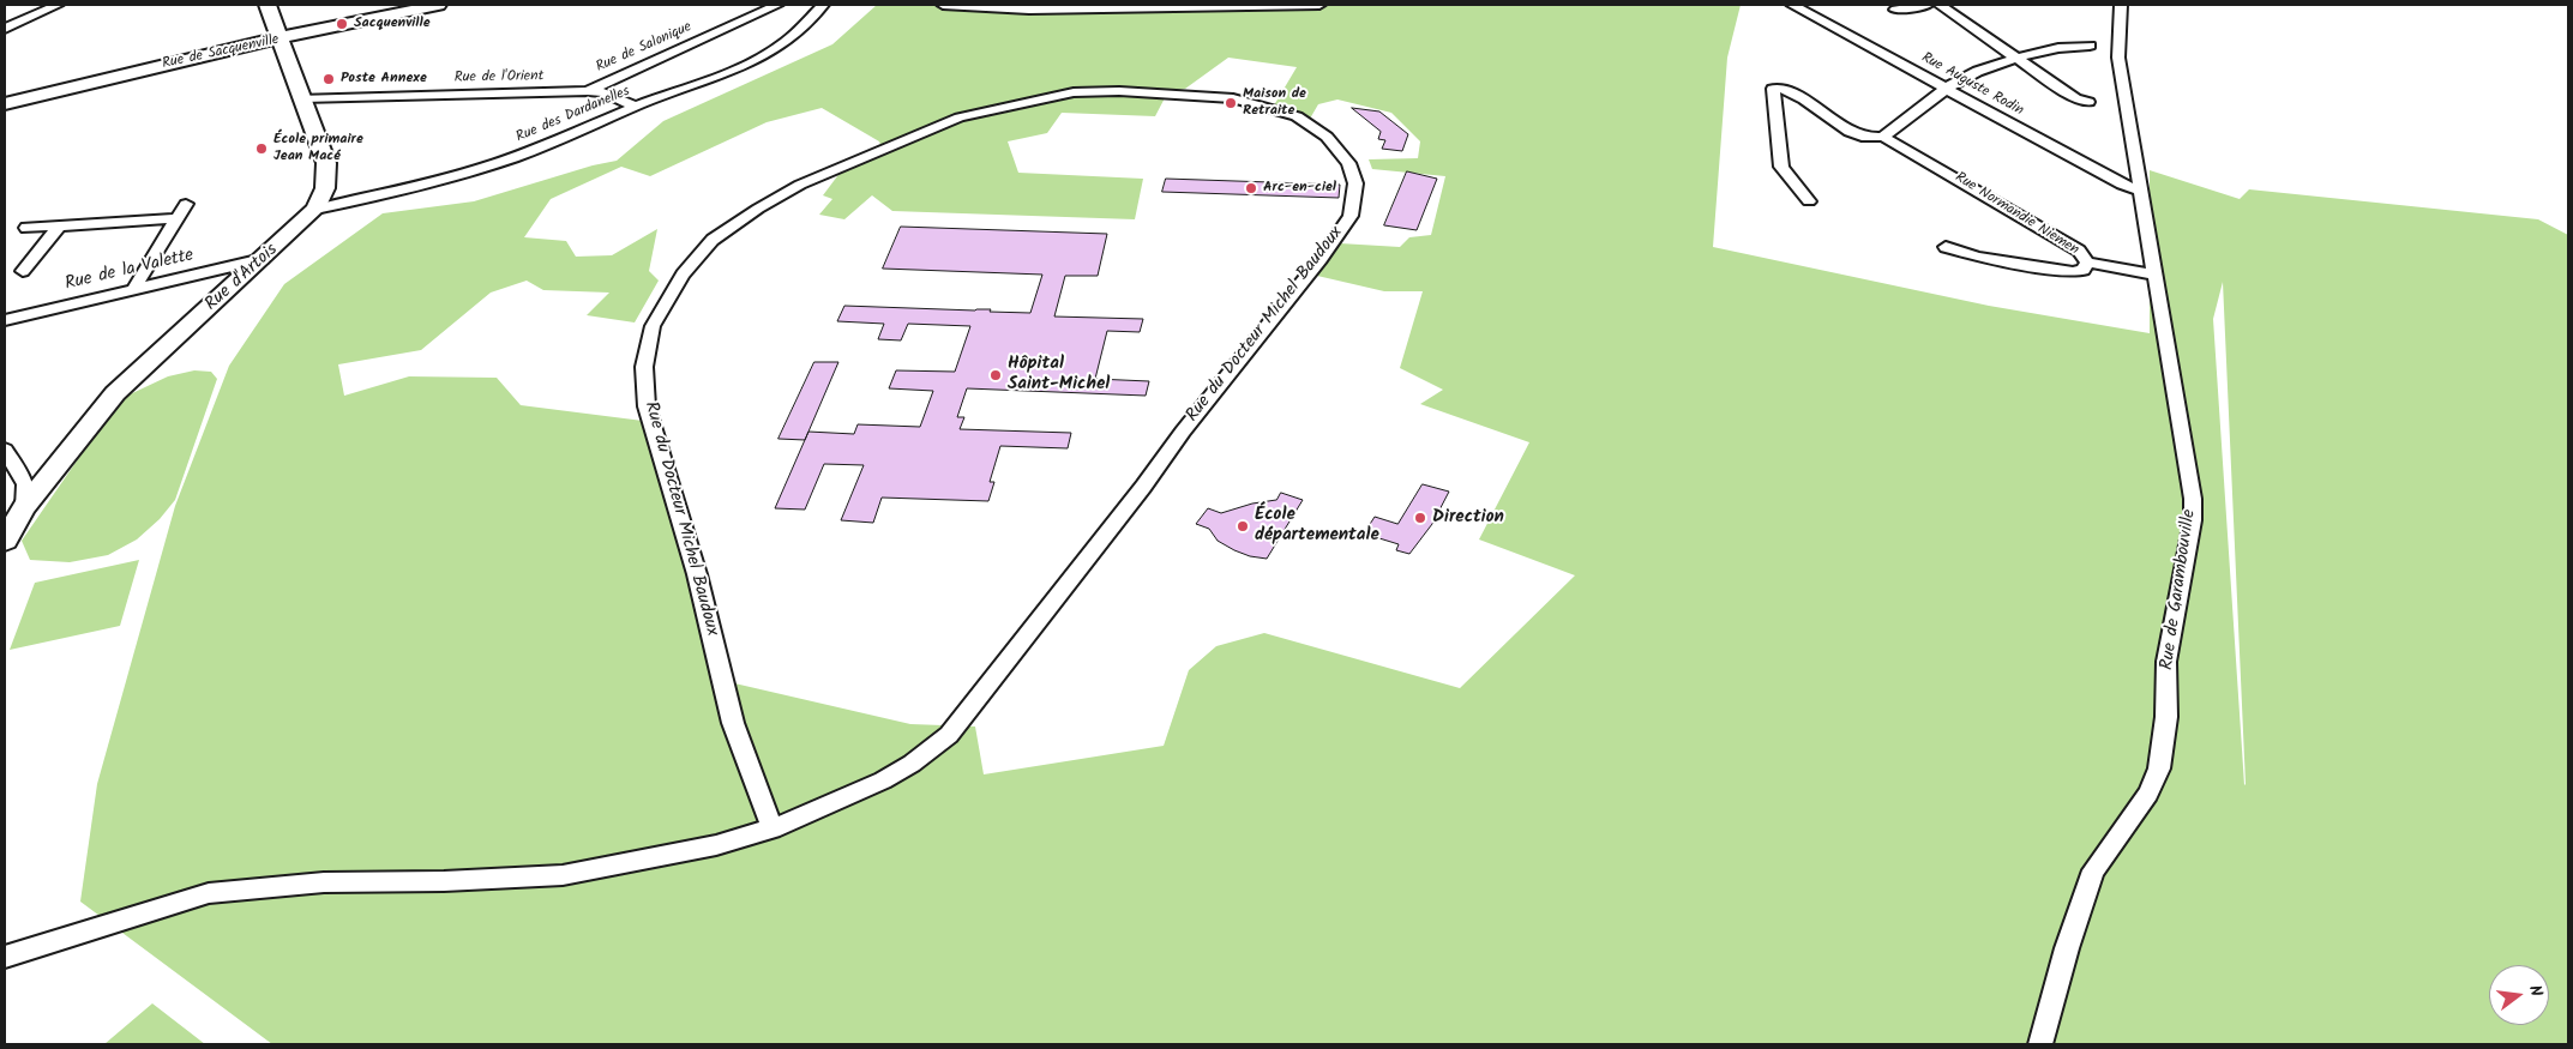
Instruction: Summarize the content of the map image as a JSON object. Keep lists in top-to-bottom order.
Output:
{
  "streets": {
    "street": [
      "Rue de Salonique",
      "Rue de Sacquenville",
      "Rue de l'Orient",
      "Rue Auguste Rodin",
      "Rue des Dardanelles",
      "Rue Normandie Niemen",
      "Rue de la Valette",
      "Rue d'Artois",
      "Rue du Docteur Michel Baudoux",
      "Rue de Garambouville"
    ]
  },
  "crossings": [
    ["Rue de Salonique", "Rue de l'Orient"],
    ["Rue de Sacquenville", "Rue d'Artois"],
    ["Rue de l'Orient", "Rue d'Artois"],
    ["Rue Auguste Rodin", "Rue de Garambouville"],
    ["Rue des Dardanelles", "Rue d'Artois"],
    ["Rue de la Valette", "Rue d'Artois"]
  ],
  "places": [
    "Sacquenville",
    "Poste Annexe",
    "Maison de Retraite",
    "École primaire Jean Macé",
    "Arc-en-ciel",
    "Hôpital Saint-Michel",
    "Direction",
    "École départementale"
  ],
  "north": "right"
}
